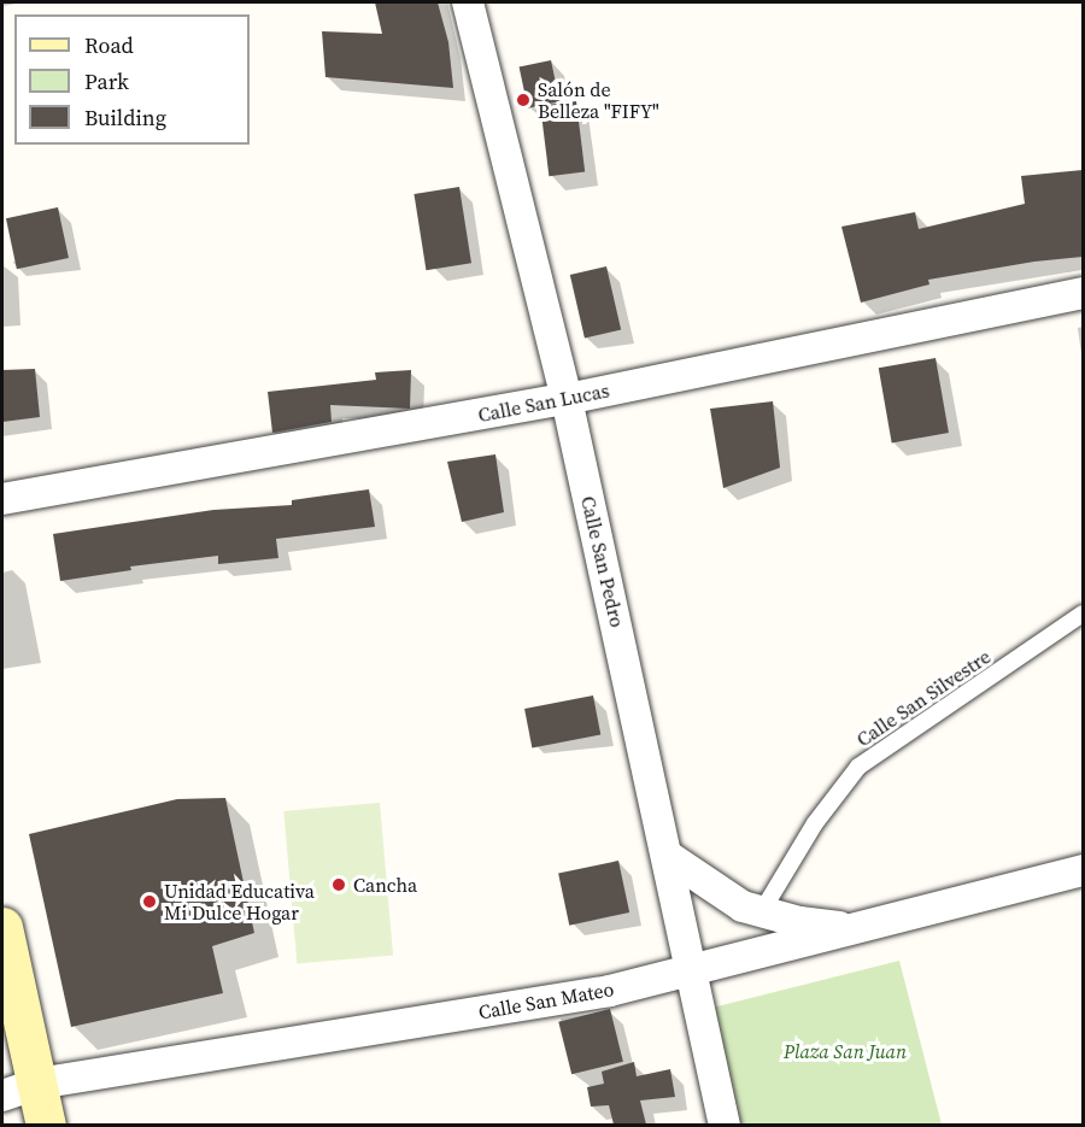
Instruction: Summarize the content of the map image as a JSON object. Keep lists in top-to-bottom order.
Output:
{
  "streets": {
    "street": ["Calle San Lucas", "Calle San Pedro", "Calle San Mateo"],
    "lane": ["Calle San Silvestre"]
  },
  "crossings": [
    ["Calle San Lucas", "Calle San Pedro"],
    ["Calle San Pedro", "Calle San Mateo"]
  ],
  "parks": ["Plaza San Juan"],
  "places": ["Salón de Belleza \"FIFY\"", "Cancha", "Unidad Educativa Mi Dulce Hogar"],
  "legend": ["Road", "Park", "Building"]
}
